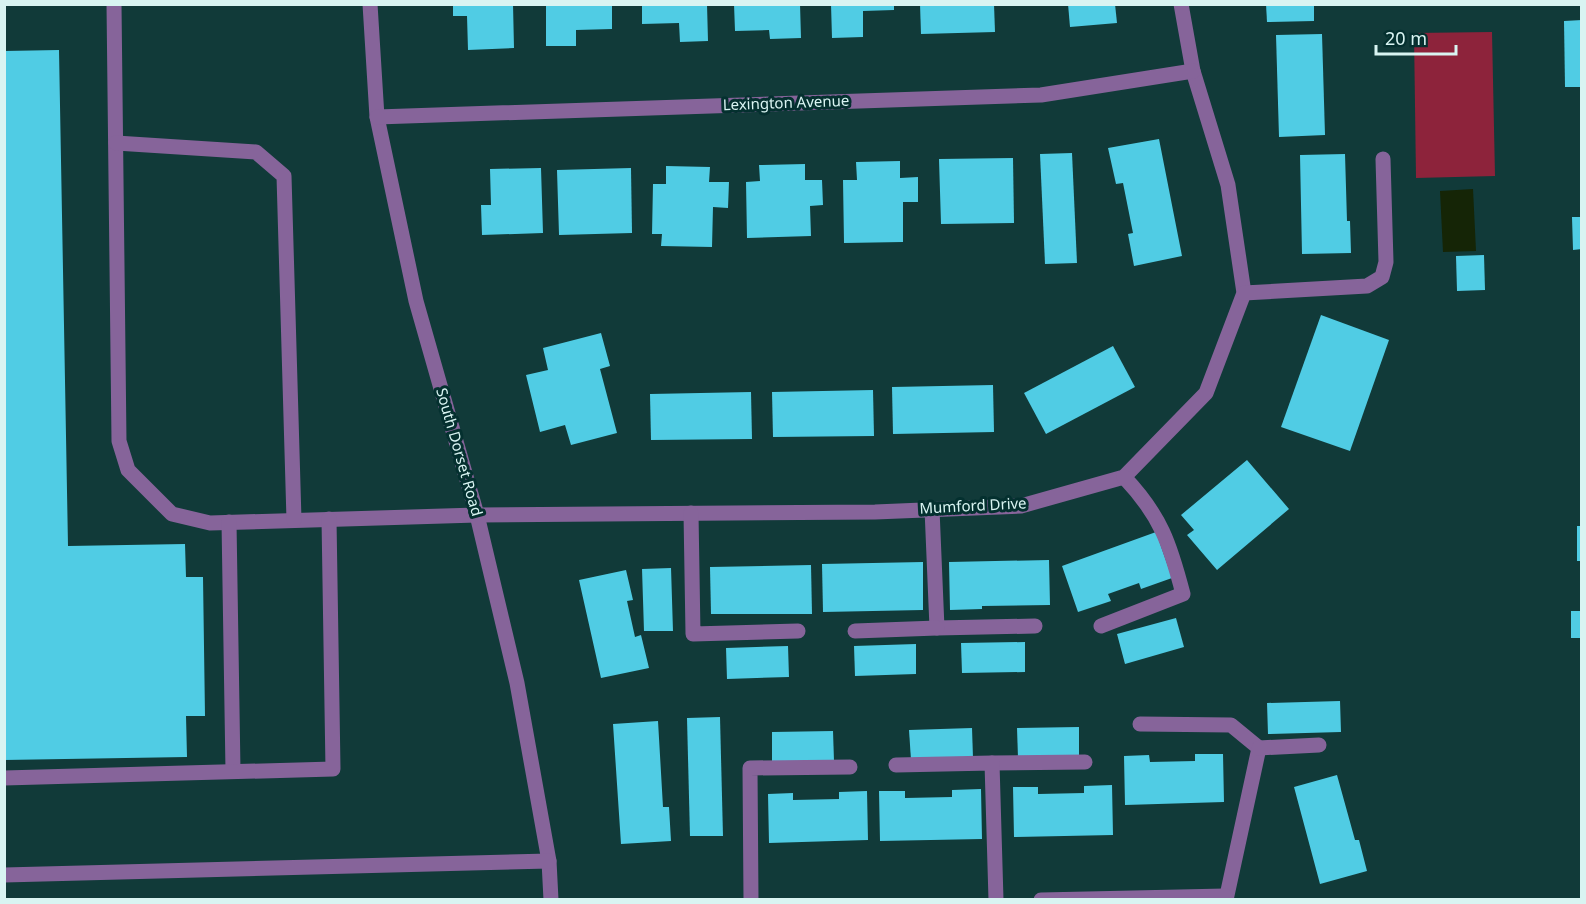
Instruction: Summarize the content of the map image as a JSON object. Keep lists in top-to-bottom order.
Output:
{
  "streets": {
    "street": ["Lexington Avenue", "South Dorset Road", "Mumford Drive"]
  },
  "crossings": [
    ["Lexington Avenue", "South Dorset Road"],
    ["Lexington Avenue", "Mumford Drive"],
    ["South Dorset Road", "Mumford Drive"]
  ],
  "scale_bar": "20 m"
}
